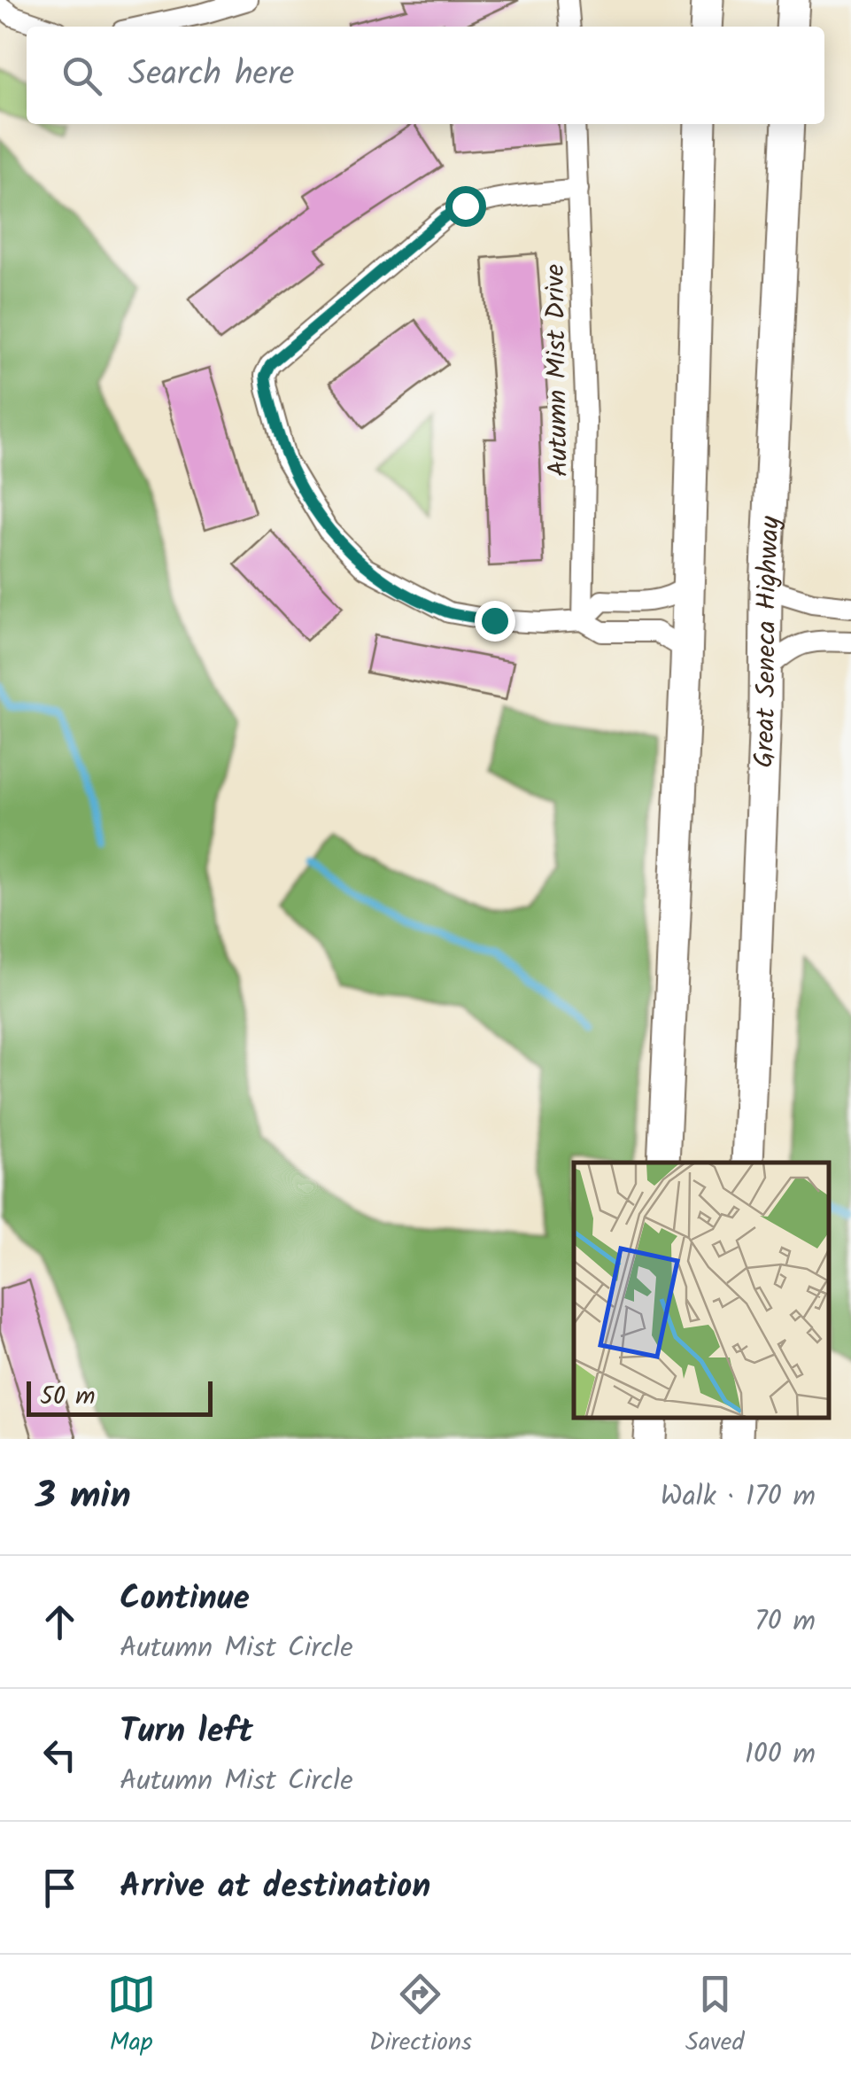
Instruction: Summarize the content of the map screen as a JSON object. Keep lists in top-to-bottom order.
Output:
{
  "streets": {
    "main road": ["Great Seneca Highway"],
    "street": ["Autumn Mist Drive"]
  },
  "scale_bar": "50 m",
  "page": {
    "search": "Search here",
    "scale": "50 m",
    "heading": ["3 min", "Walk · 170 m"],
    "list": [
      ["Continue", "Autumn Mist Circle", "70 m"],
      ["Turn left", "Autumn Mist Circle", "100 m"],
      "Arrive at destination"
    ],
    "nav": ["Map", "Directions", "Saved"]
  }
}
